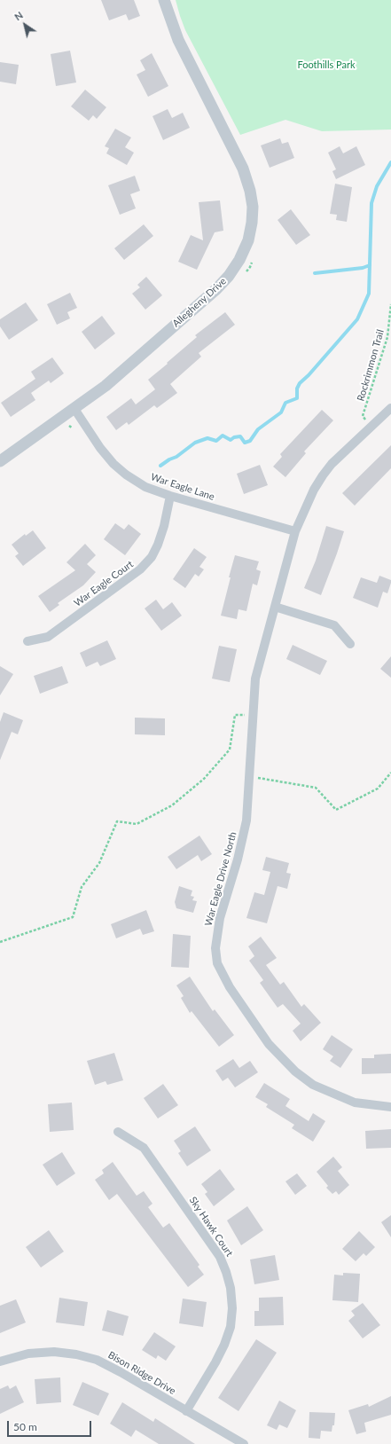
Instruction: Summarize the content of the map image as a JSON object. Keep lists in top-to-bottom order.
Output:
{
  "streets": {
    "street": [
      "Allegheny Drive",
      "War Eagle Lane",
      "War Eagle Court",
      "War Eagle Drive North",
      "Sky Hawk Court",
      "Bison Ridge Drive"
    ],
    "path": ["Rockrimmon Trail"]
  },
  "crossings": [
    ["Allegheny Drive", "War Eagle Lane"],
    ["Rockrimmon Trail", "War Eagle Drive North"],
    ["War Eagle Lane", "War Eagle Court"],
    ["War Eagle Lane", "War Eagle Drive North"],
    ["Sky Hawk Court", "Bison Ridge Drive"]
  ],
  "parks": ["Foothills Park"],
  "scale_bar": "50 m",
  "north": "top left"
}
